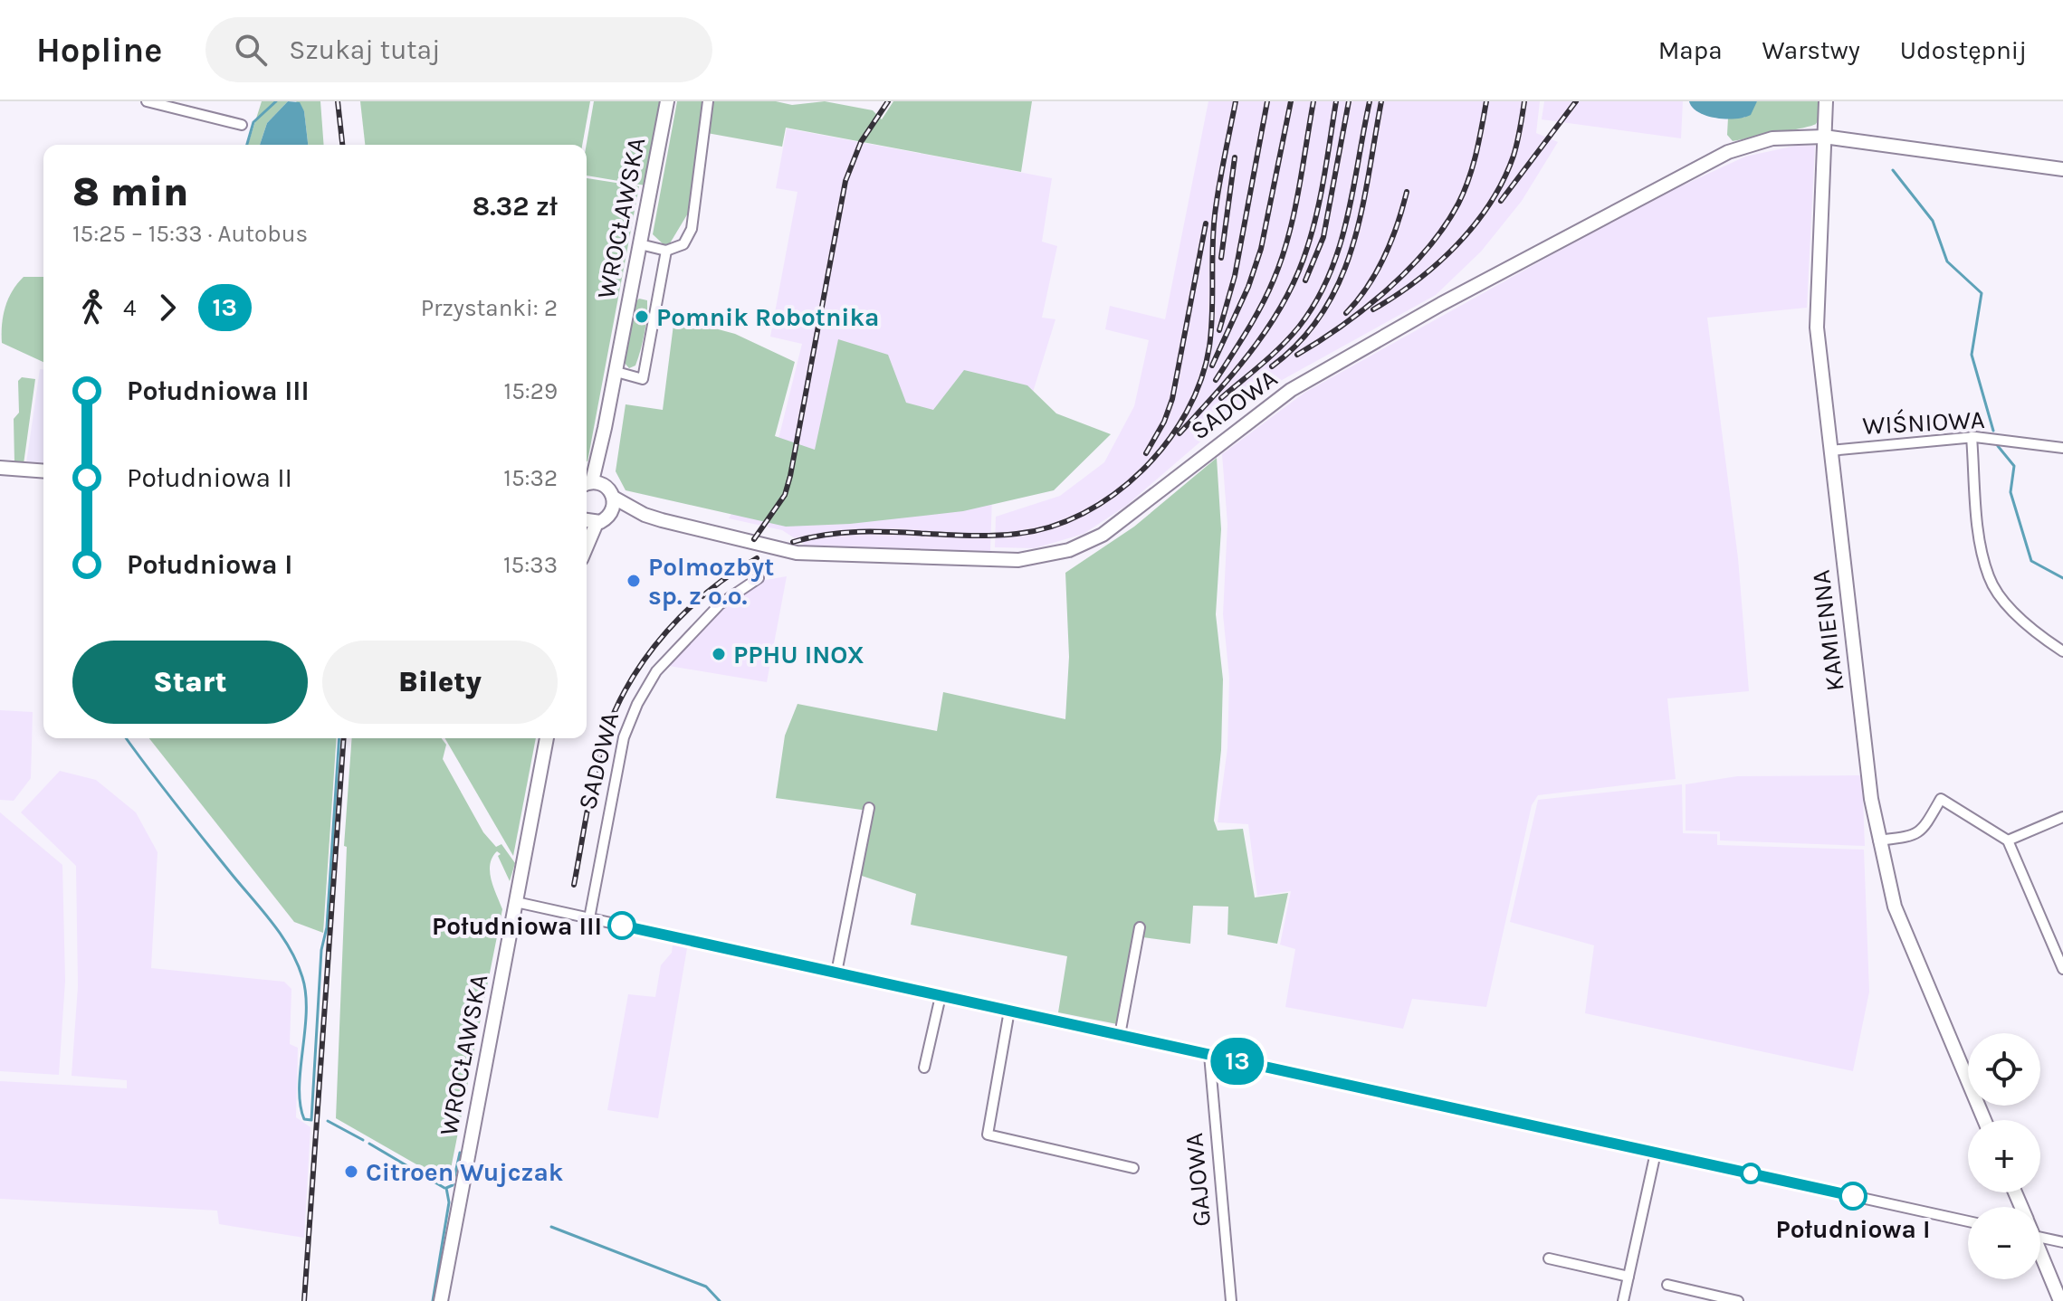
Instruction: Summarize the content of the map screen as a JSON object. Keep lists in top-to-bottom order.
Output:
{
  "streets": {
    "street": [
      "WROCŁAWSKA",
      "SADOWA",
      "WIŚNIOWA",
      "KAMIENNA",
      "GAJOWA"
    ]
  },
  "crossings": [
    ["SADOWA", "KAMIENNA"],
    ["WIŚNIOWA", "KAMIENNA"]
  ],
  "places": [
    "Pomnik Robotnika",
    "Polmozbyt sp. z o.o.",
    "PPHU INOX",
    "Południowa III",
    "Citroen Wujczak",
    "Południowa I"
  ],
  "lines": ["bus line 13"],
  "page": {
    "header": "Hopline",
    "search": "Szukaj tutaj",
    "nav": ["Mapa", "Warstwy", "Udostępnij"],
    "on_map": "13",
    "heading": ["8 min", "15:25 – 15:33 · Autobus", "8.32 zł"],
    "legs": ["4", "13", "Przystanki: 2"],
    "list": [
      {
        "name": "Południowa III",
        "value": "15:29"
      },
      {
        "name": "Południowa II",
        "value": "15:32"
      },
      {
        "name": "Południowa I",
        "value": "15:33"
      }
    ],
    "buttons": ["Start", "Bilety"],
    "map_buttons": ["+", "−"]
  }
}
